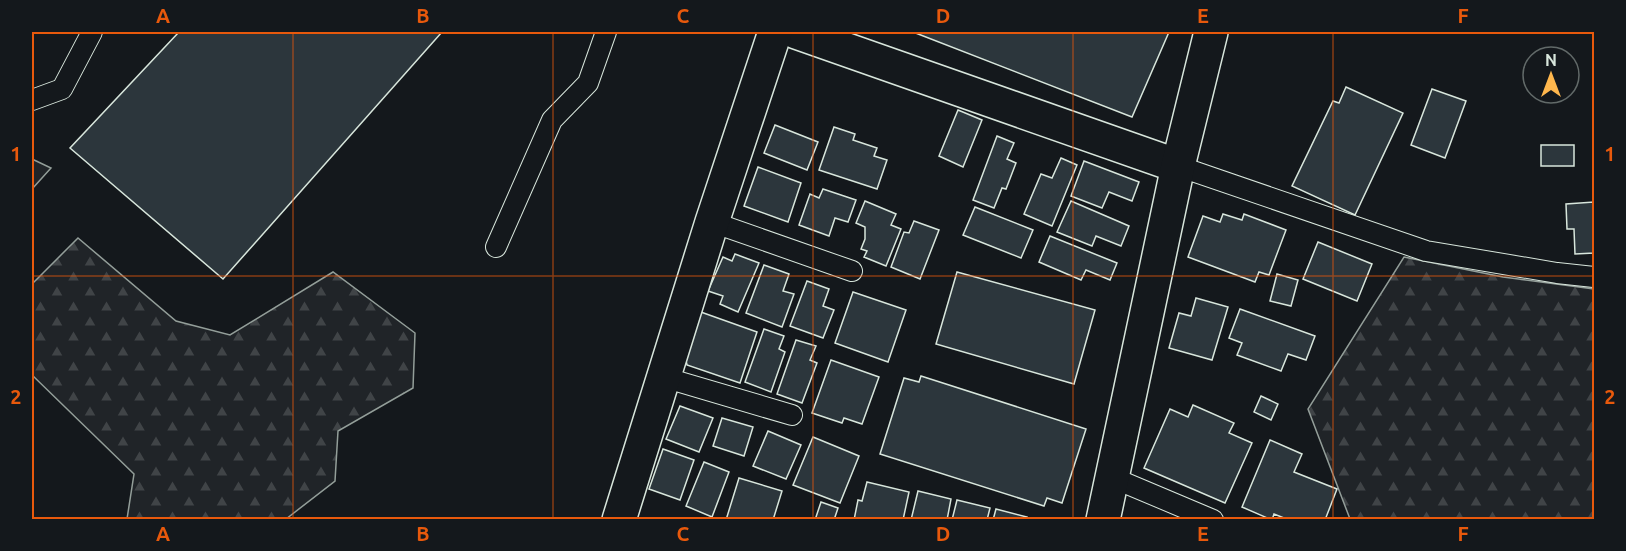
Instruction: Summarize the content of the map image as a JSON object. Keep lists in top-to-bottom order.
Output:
{
  "north": "top",
  "grid": {
    "columns": [
      "A",
      "B",
      "C",
      "D",
      "E",
      "F"
    ],
    "rows": ["1", "2"]
  }
}
